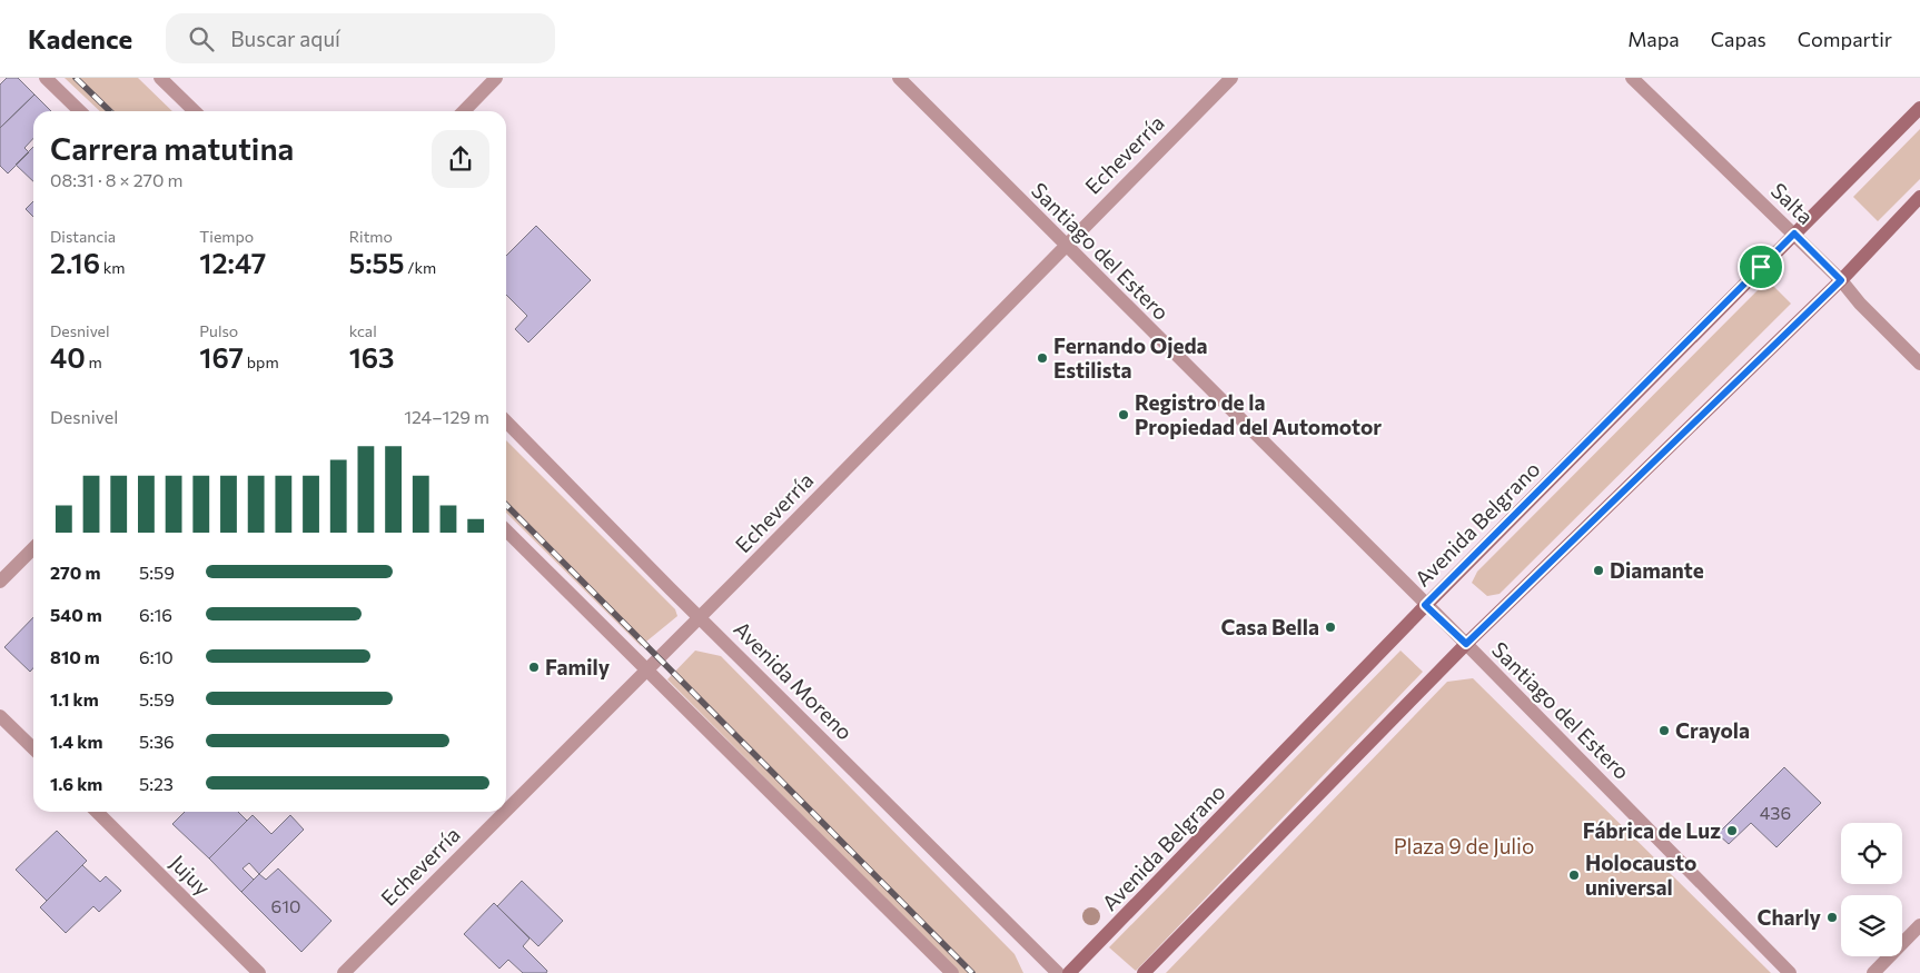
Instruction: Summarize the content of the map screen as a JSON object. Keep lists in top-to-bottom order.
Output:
{
  "streets": {
    "main road": ["Avenida Belgrano"],
    "street": [
      "Echeverría",
      "Salta",
      "Santiago del Estero",
      "Avenida Moreno",
      "Jujuy"
    ]
  },
  "crossings": [
    ["Echeverría", "Santiago del Estero"],
    ["Echeverría", "Avenida Moreno"],
    ["Salta", "Avenida Belgrano"],
    ["Santiago del Estero", "Avenida Belgrano"]
  ],
  "parks": ["Plaza 9 de Julio"],
  "places": [
    "Fernando Ojeda Estilista",
    "Registro de la Propiedad del Automotor",
    "Diamante",
    "Casa Bella",
    "Family",
    "Crayola",
    "Fábrica de Luz",
    "Holocausto universal",
    "Charly"
  ],
  "house_numbers": ["436", "610"],
  "page": {
    "header": "Kadence",
    "search": "Buscar aquí",
    "nav": ["Mapa", "Capas", "Compartir"],
    "heading": ["Carrera matutina", "08:31 · 8 × 270 m"],
    "stats": [
      ["Distancia", "2.16 km"],
      ["Tiempo", "12:47"],
      ["Ritmo", "5:55 /km"],
      ["Desnivel", "40 m"],
      ["Pulso", "167 bpm"],
      ["kcal", "163"]
    ],
    "chart": ["Desnivel", "124–129 m"],
    "list": [
      {
        "name": "270 m",
        "note": "5:59"
      },
      {
        "name": "540 m",
        "note": "6:16"
      },
      {
        "name": "810 m",
        "note": "6:10"
      },
      {
        "name": "1.1 km",
        "note": "5:59"
      },
      {
        "name": "1.4 km",
        "note": "5:36"
      },
      {
        "name": "1.6 km",
        "note": "5:23"
      }
    ]
  }
}
